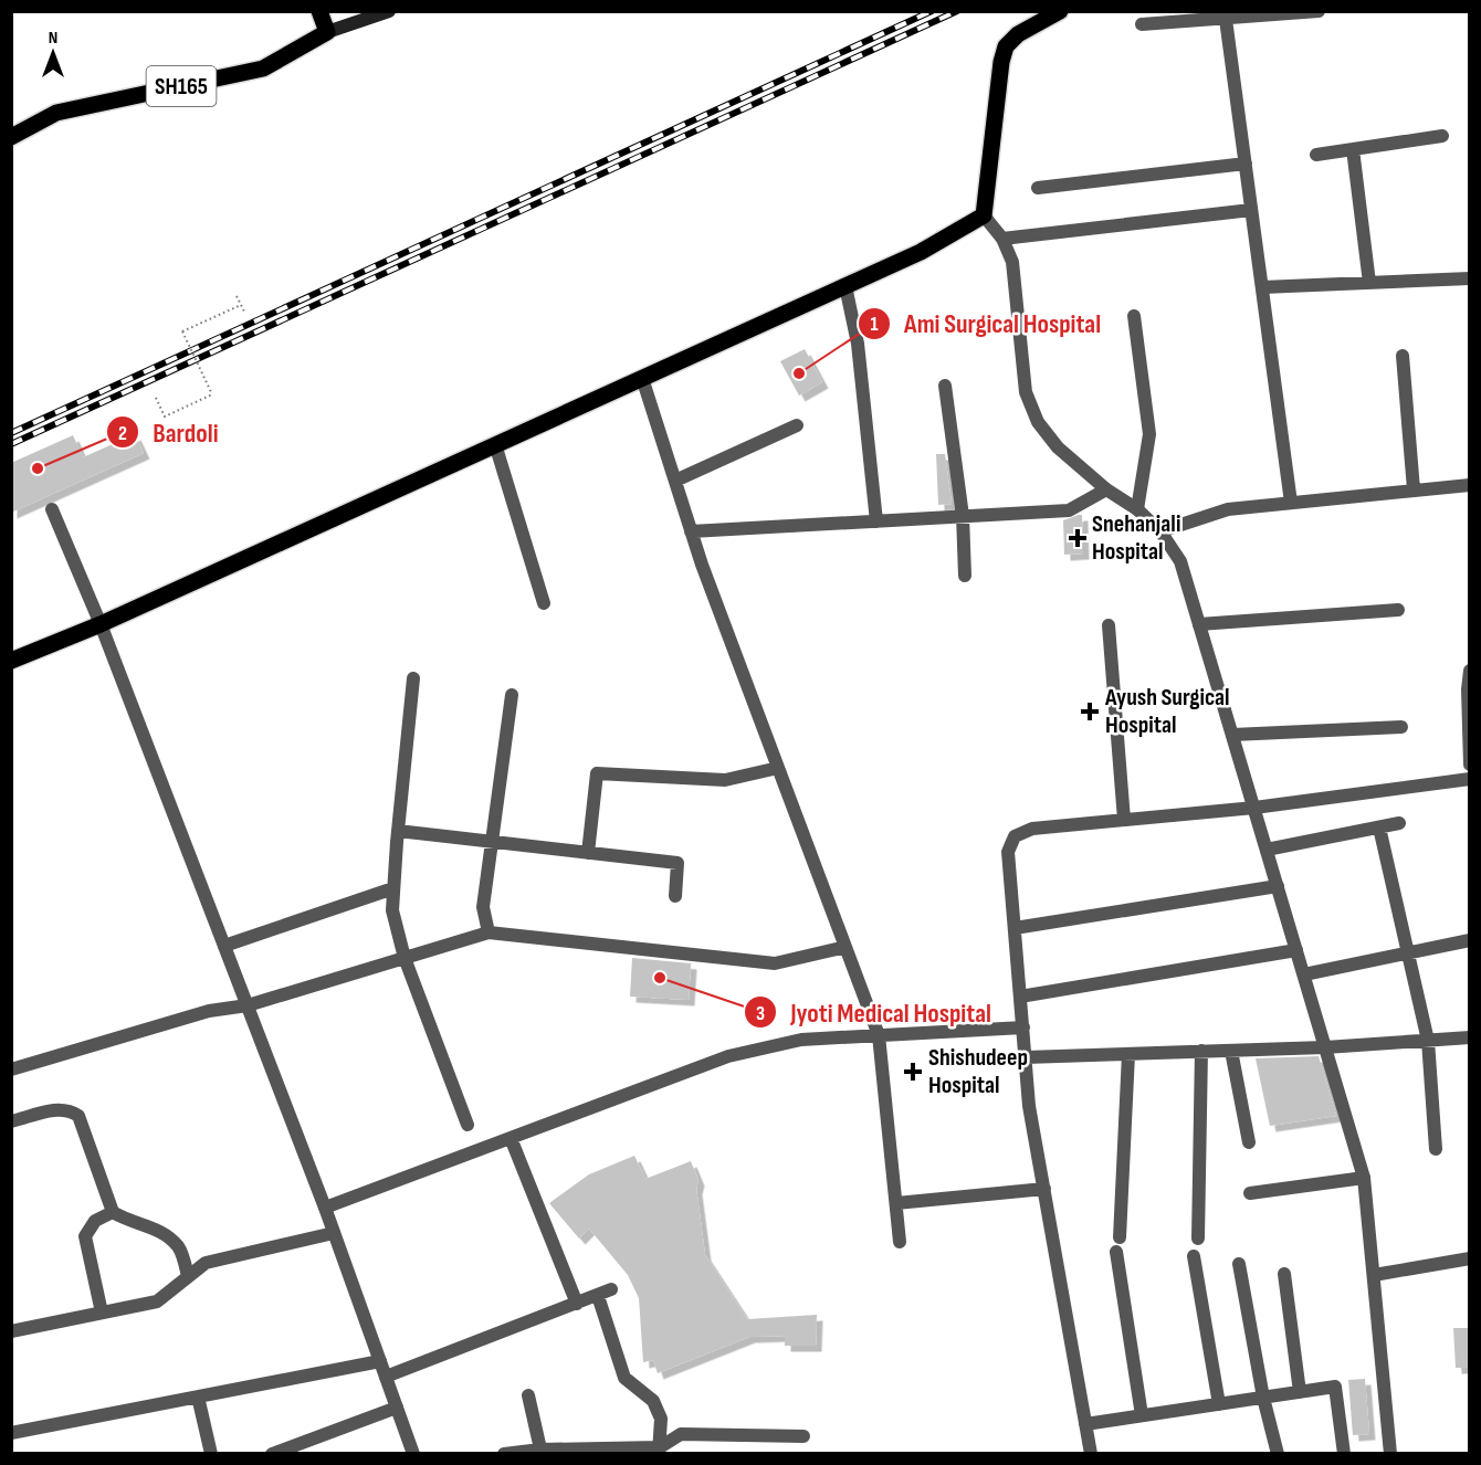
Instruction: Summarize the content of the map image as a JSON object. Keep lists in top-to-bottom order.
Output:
{
  "streets": {
    "main road": ["SH165"]
  },
  "places": {
    "other": ["Ami Surgical Hospital", "Bardoli", "Jyoti Medical Hospital"],
    "health": ["Snehanjali Hospital", "Ayush Surgical Hospital", "Shishudeep Hospital"]
  },
  "north": "top"
}
